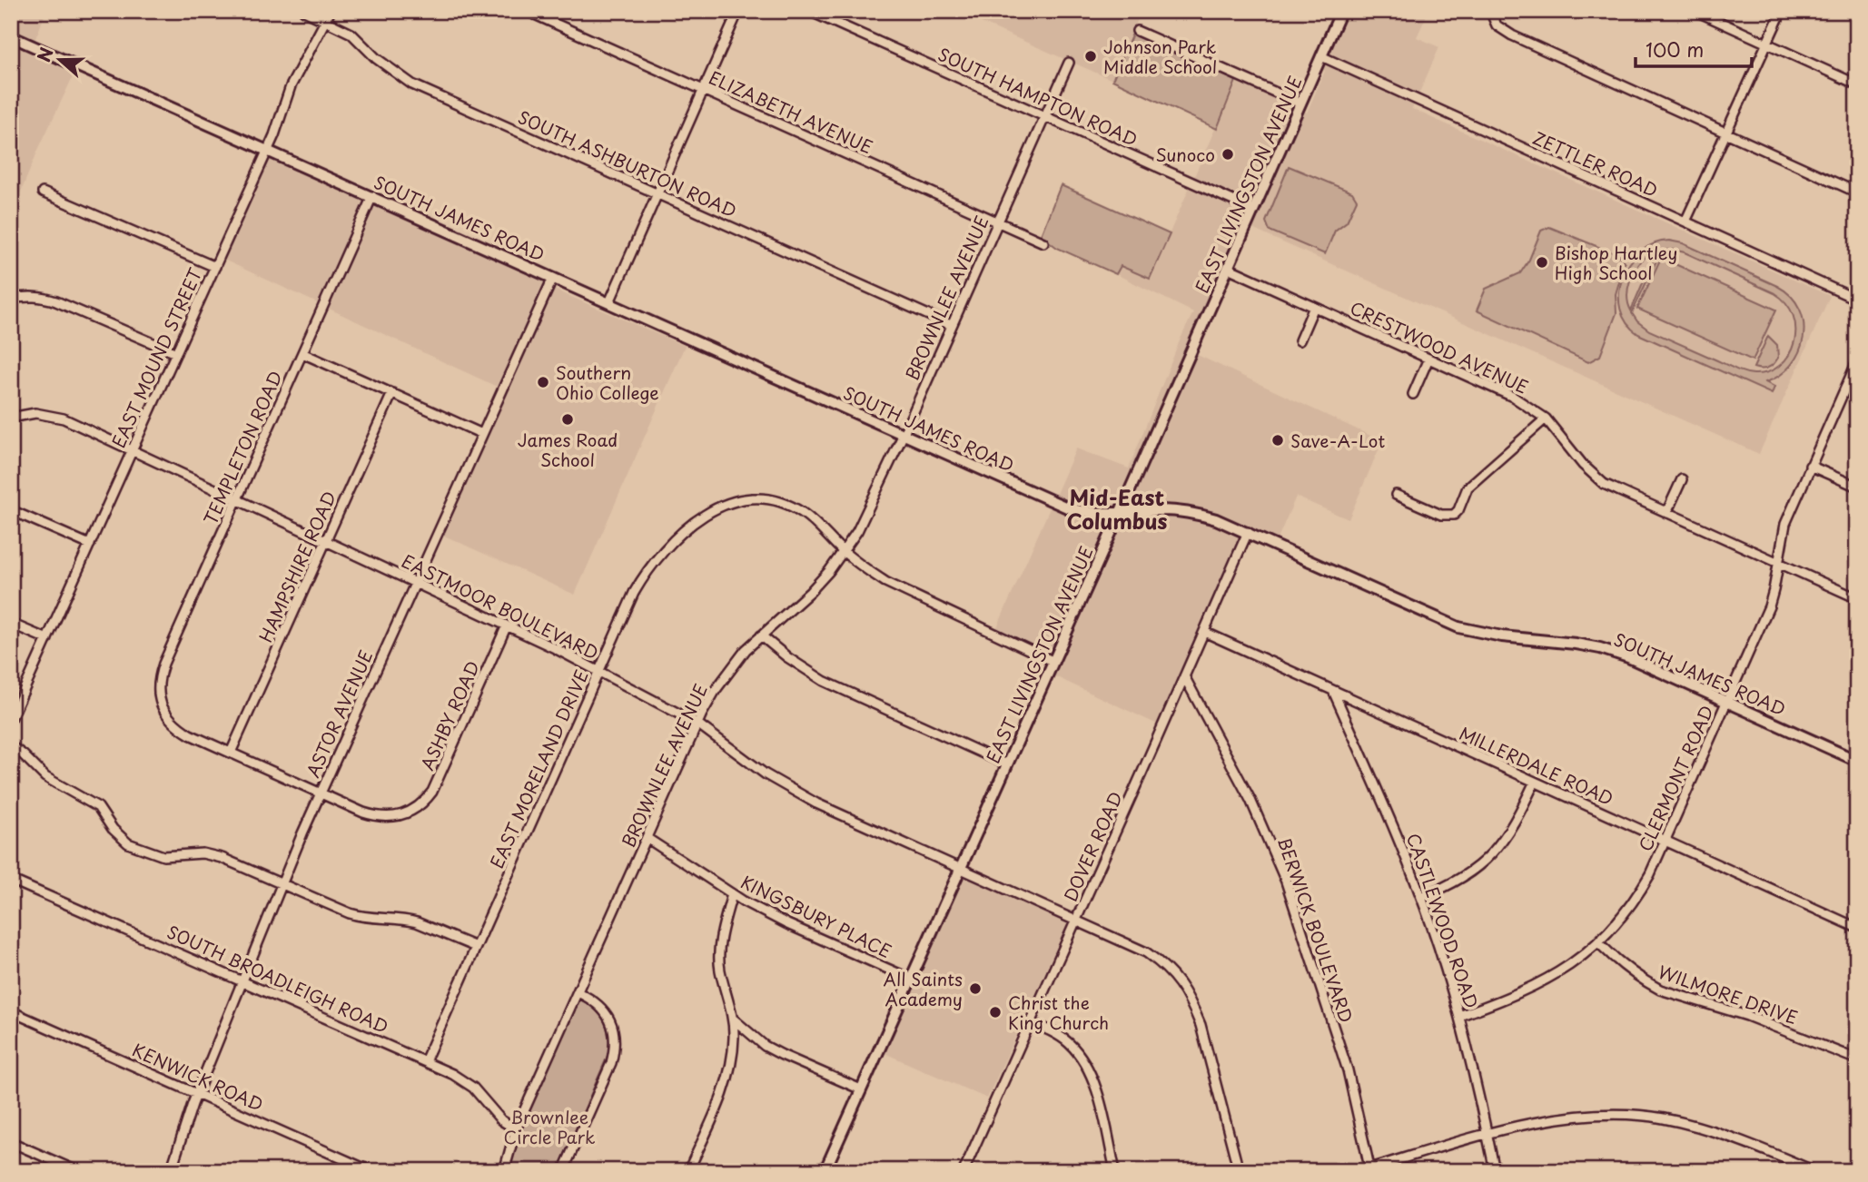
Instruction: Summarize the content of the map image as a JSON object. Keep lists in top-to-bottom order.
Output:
{
  "streets": {
    "main road": ["EAST LIVINGSTON AVENUE", "SOUTH JAMES ROAD"],
    "street": [
      "SOUTH HAMPTON ROAD",
      "ELIZABETH AVENUE",
      "SOUTH ASHBURTON ROAD",
      "ZETTLER ROAD",
      "BROWNLEE AVENUE",
      "CRESTWOOD AVENUE",
      "EAST MOUND STREET",
      "TEMPLETON ROAD",
      "HAMPSHIRE ROAD",
      "EASTMOOR BOULEVARD",
      "ASTOR AVENUE",
      "ASHBY ROAD",
      "MILLERDALE ROAD",
      "EAST MORELAND DRIVE",
      "CLERMONT ROAD",
      "DOVER ROAD",
      "KINGSBURY PLACE",
      "CASTLEWOOD ROAD",
      "BERWICK BOULEVARD",
      "SOUTH BROADLEIGH ROAD",
      "WILMORE DRIVE",
      "KENWICK ROAD"
    ]
  },
  "crossings": [
    ["SOUTH HAMPTON ROAD", "EAST LIVINGSTON AVENUE"],
    ["SOUTH HAMPTON ROAD", "BROWNLEE AVENUE"],
    ["ELIZABETH AVENUE", "BROWNLEE AVENUE"],
    ["SOUTH ASHBURTON ROAD", "BROWNLEE AVENUE"],
    ["SOUTH ASHBURTON ROAD", "EAST MOUND STREET"],
    ["ZETTLER ROAD", "EAST LIVINGSTON AVENUE"],
    ["EAST LIVINGSTON AVENUE", "SOUTH JAMES ROAD"],
    ["EAST LIVINGSTON AVENUE", "CRESTWOOD AVENUE"],
    ["EAST LIVINGSTON AVENUE", "EASTMOOR BOULEVARD"],
    ["EAST LIVINGSTON AVENUE", "EAST MORELAND DRIVE"],
    ["EAST LIVINGSTON AVENUE", "KINGSBURY PLACE"],
    ["SOUTH JAMES ROAD", "BROWNLEE AVENUE"],
    ["SOUTH JAMES ROAD", "EAST MOUND STREET"],
    ["SOUTH JAMES ROAD", "TEMPLETON ROAD"],
    ["SOUTH JAMES ROAD", "ASTOR AVENUE"],
    ["SOUTH JAMES ROAD", "CLERMONT ROAD"],
    ["SOUTH JAMES ROAD", "DOVER ROAD"],
    ["BROWNLEE AVENUE", "EASTMOOR BOULEVARD"],
    ["BROWNLEE AVENUE", "EAST MORELAND DRIVE"],
    ["BROWNLEE AVENUE", "KINGSBURY PLACE"],
    ["BROWNLEE AVENUE", "SOUTH BROADLEIGH ROAD"],
    ["CRESTWOOD AVENUE", "CLERMONT ROAD"],
    ["EAST MOUND STREET", "EASTMOOR BOULEVARD"],
    ["TEMPLETON ROAD", "HAMPSHIRE ROAD"],
    ["TEMPLETON ROAD", "EASTMOOR BOULEVARD"],
    ["HAMPSHIRE ROAD", "EASTMOOR BOULEVARD"],
    ["EASTMOOR BOULEVARD", "ASTOR AVENUE"],
    ["EASTMOOR BOULEVARD", "ASHBY ROAD"],
    ["EASTMOOR BOULEVARD", "EAST MORELAND DRIVE"],
    ["EASTMOOR BOULEVARD", "DOVER ROAD"],
    ["ASTOR AVENUE", "ASHBY ROAD"],
    ["ASTOR AVENUE", "SOUTH BROADLEIGH ROAD"],
    ["ASTOR AVENUE", "KENWICK ROAD"],
    ["MILLERDALE ROAD", "CLERMONT ROAD"],
    ["MILLERDALE ROAD", "DOVER ROAD"],
    ["MILLERDALE ROAD", "CASTLEWOOD ROAD"],
    ["EAST MORELAND DRIVE", "SOUTH BROADLEIGH ROAD"],
    ["CLERMONT ROAD", "CASTLEWOOD ROAD"],
    ["CLERMONT ROAD", "WILMORE DRIVE"],
    ["DOVER ROAD", "BERWICK BOULEVARD"]
  ],
  "districts": ["Mid-East Columbus"],
  "parks": ["Brownlee Circle Park"],
  "places": [
    "Johnson Park Middle School",
    "Sunoco",
    "Bishop Hartley High School",
    "Southern Ohio College",
    "James Road School",
    "Save-A-Lot",
    "All Saints Academy",
    "Christ the King Church"
  ],
  "scale_bar": "100 m",
  "north": "left"
}
